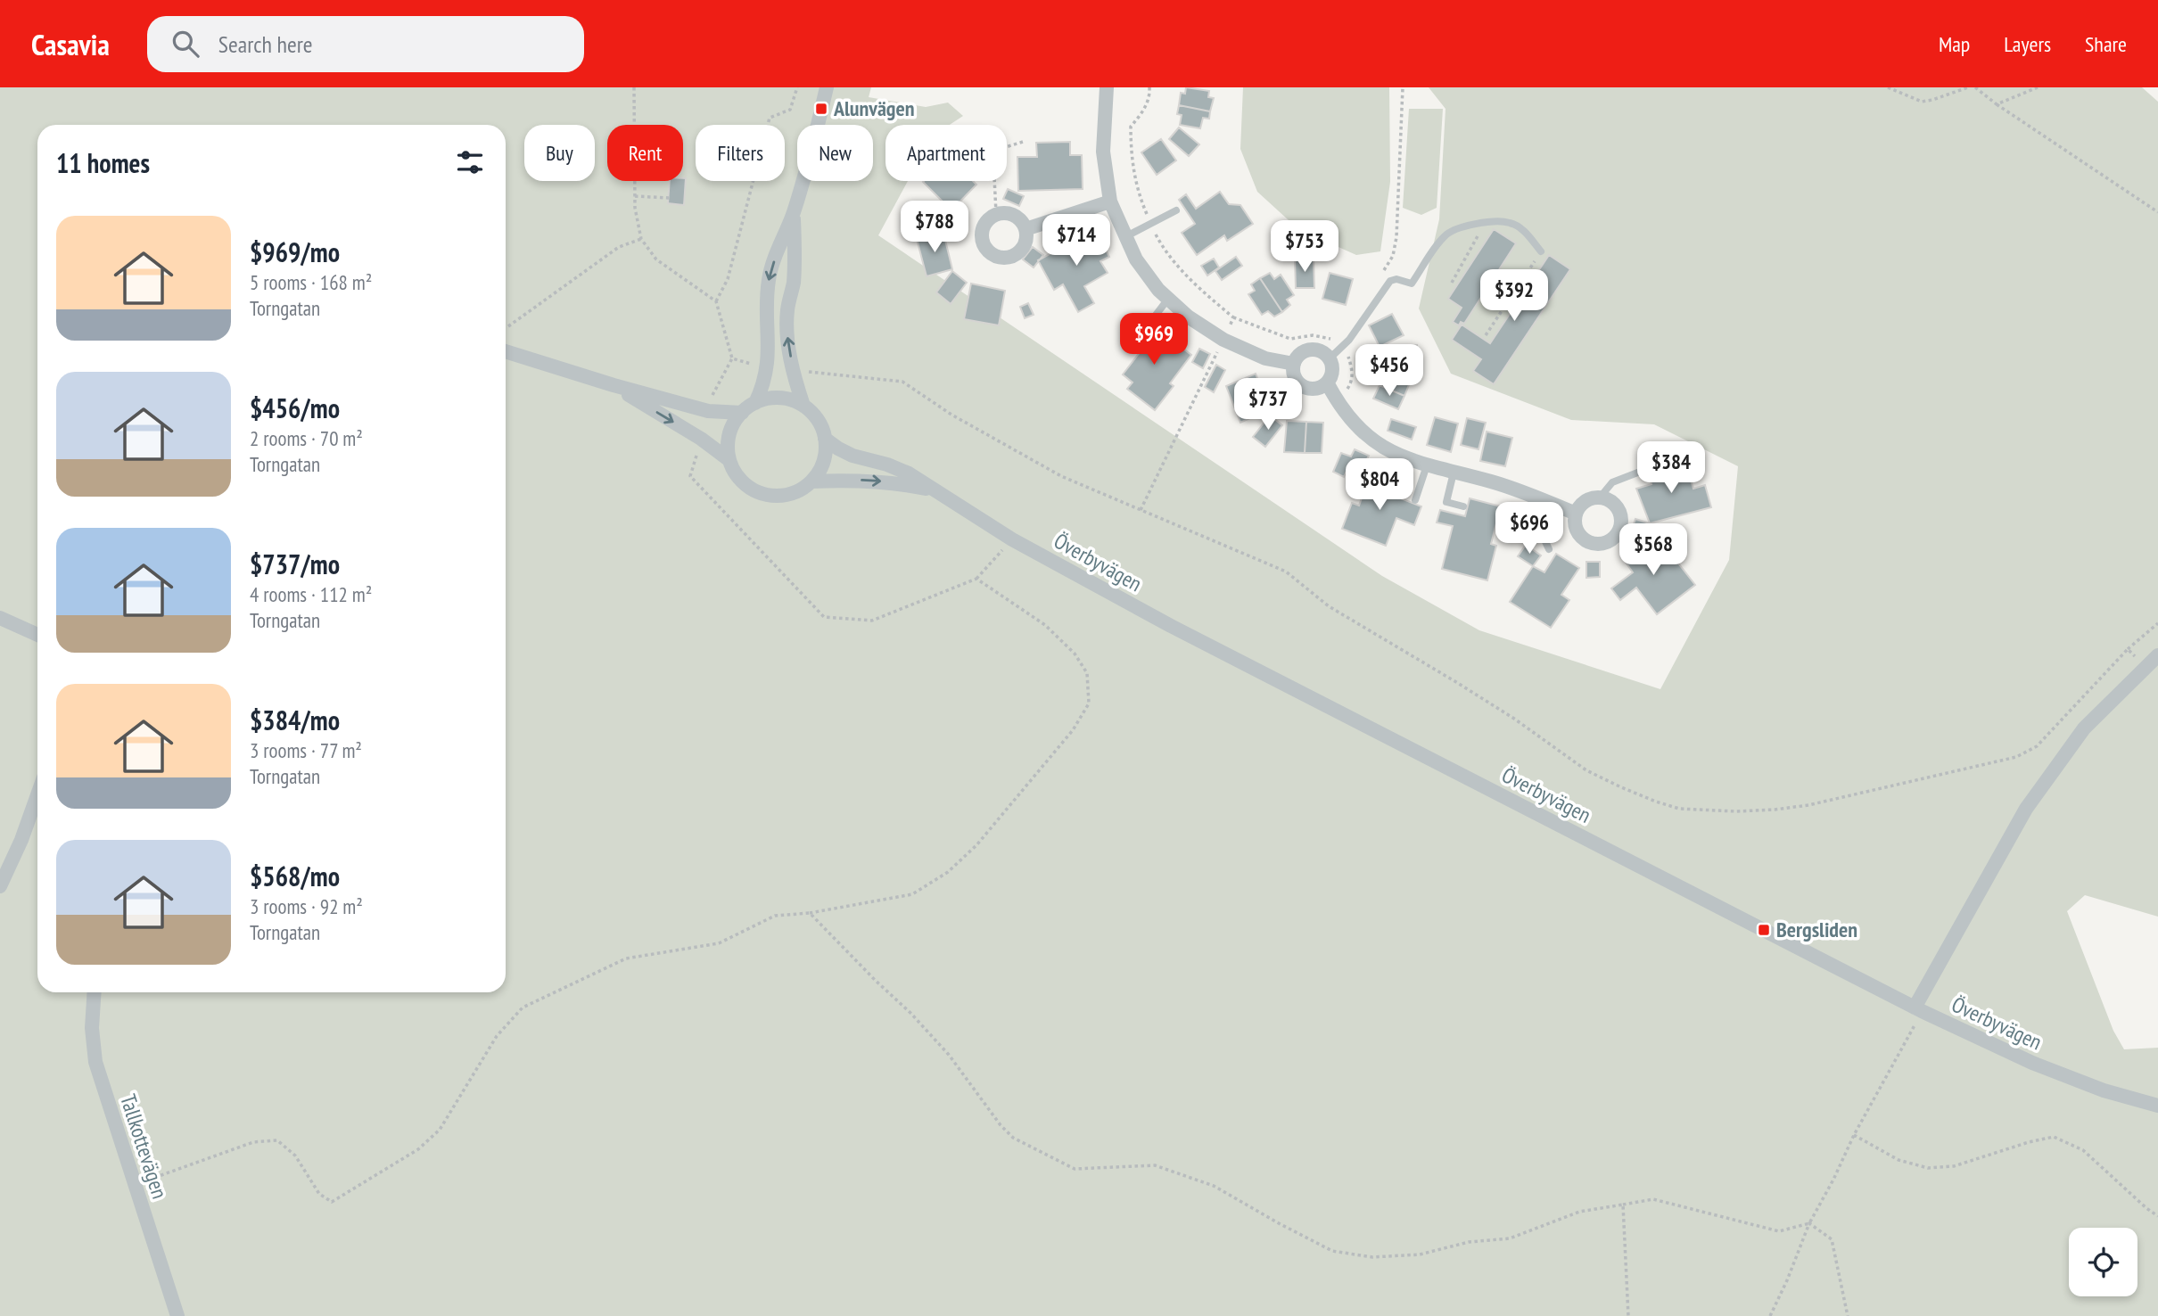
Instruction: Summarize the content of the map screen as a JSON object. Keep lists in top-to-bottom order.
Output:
{
  "streets": {
    "street": ["Överbyvägen", "Tallkottevägen"]
  },
  "places": {
    "transit": ["Alunvägen", "Bergsliden"]
  },
  "page": {
    "header": "Casavia",
    "search": "Search here",
    "nav": ["Map", "Layers", "Share"],
    "chip": [
      "Buy",
      "Rent",
      "Filters",
      "New",
      "Apartment"
    ],
    "heading": "11 homes",
    "list": [
      {
        "name": "$969/mo",
        "note": "5 rooms · 168 m² · Torngatan"
      },
      {
        "name": "$456/mo",
        "note": "2 rooms · 70 m² · Torngatan"
      },
      {
        "name": "$737/mo",
        "note": "4 rooms · 112 m² · Torngatan"
      },
      {
        "name": "$384/mo",
        "note": "3 rooms · 77 m² · Torngatan"
      },
      {
        "name": "$568/mo",
        "note": "3 rooms · 92 m² · Torngatan"
      }
    ],
    "price": [
      "$788",
      "$714",
      "$753",
      "$392",
      "$969",
      "$456",
      "$737",
      "$384",
      "$804",
      "$696",
      "$568"
    ]
  }
}
